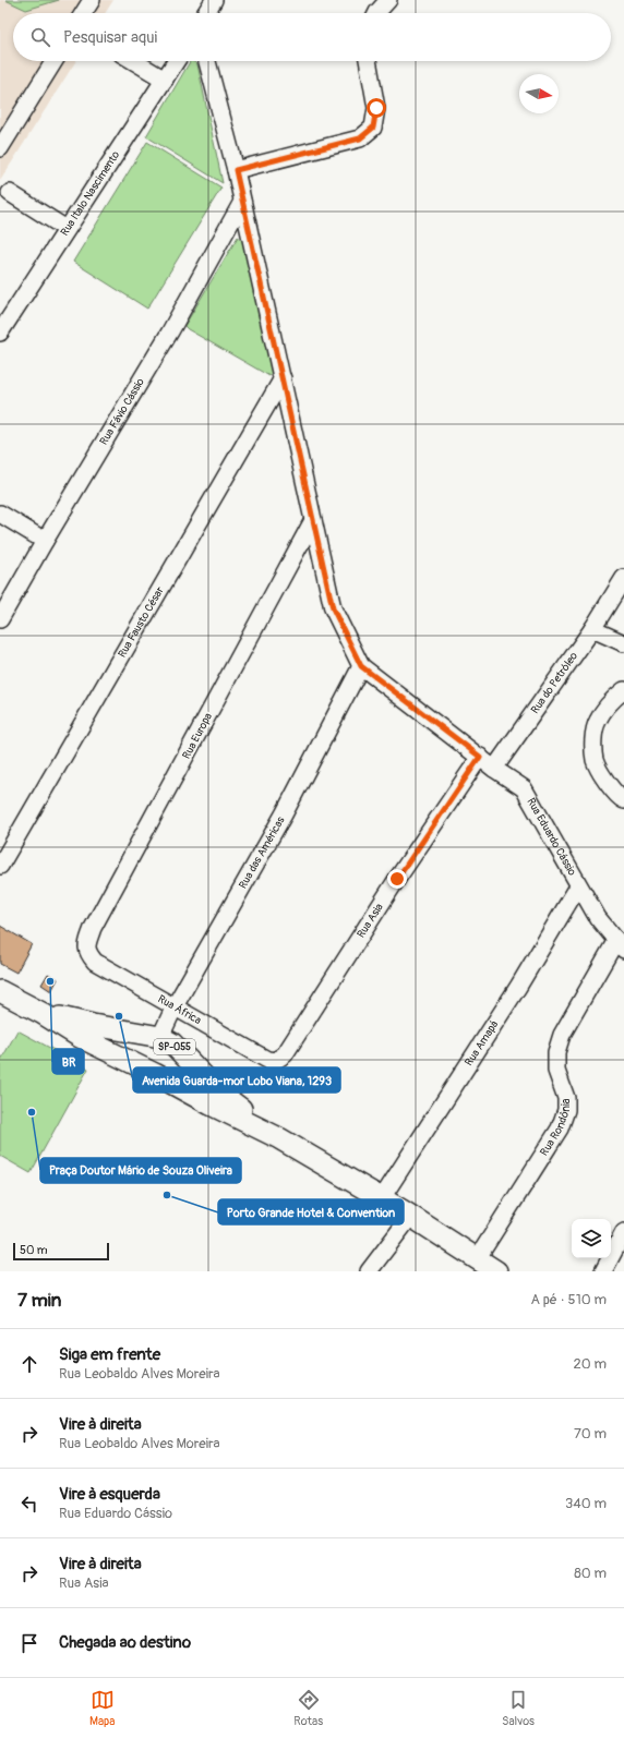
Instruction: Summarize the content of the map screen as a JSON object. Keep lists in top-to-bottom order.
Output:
{
  "streets": {
    "main road": ["SP-055"],
    "street": [
      "Rua Italo Nascimento",
      "Rua Fávio Cássio",
      "Rua Fausto César",
      "Rua do Petróleo",
      "Rua Europa",
      "Rua Eduardo Cássio",
      "Rua das Américas",
      "Rua Asia",
      "Rua África",
      "Rua Amapá",
      "Rua Rondônia"
    ]
  },
  "crossings": [
    ["Rua Fávio Cássio", "Rua Eduardo Cássio"],
    ["Rua Fausto César", "Rua Eduardo Cássio"],
    ["Rua do Petróleo", "Rua Eduardo Cássio"],
    ["Rua Europa", "Rua Eduardo Cássio"],
    ["Rua Europa", "Rua África"],
    ["Rua Eduardo Cássio", "Rua das Américas"],
    ["Rua Eduardo Cássio", "Rua Asia"],
    ["Rua Eduardo Cássio", "Rua Amapá"],
    ["Rua Eduardo Cássio", "Rua Rondônia"],
    ["Rua das Américas", "Rua África"],
    ["Rua das Américas", "SP-055"],
    ["Rua Asia", "Rua África"],
    ["Rua Amapá", "SP-055"],
    ["SP-055", "Rua Rondônia"]
  ],
  "places": [
    "BR",
    "Avenida Guarda-mor Lobo Viana, 1293",
    "Praça Doutor Mário de Souza Oliveira",
    "Porto Grande Hotel & Convention"
  ],
  "scale_bar": "50 m",
  "north": "right",
  "page": {
    "search": "Pesquisar aqui",
    "scale": "50 m",
    "heading": ["7 min", "A pé · 510 m"],
    "list": [
      ["Siga em frente", "Rua Leobaldo Alves Moreira", "20 m"],
      ["Vire à direita", "Rua Leobaldo Alves Moreira", "70 m"],
      ["Vire à esquerda", "Rua Eduardo Cássio", "340 m"],
      ["Vire à direita", "Rua Asia", "80 m"],
      "Chegada ao destino"
    ],
    "nav": ["Mapa", "Rotas", "Salvos"]
  }
}
